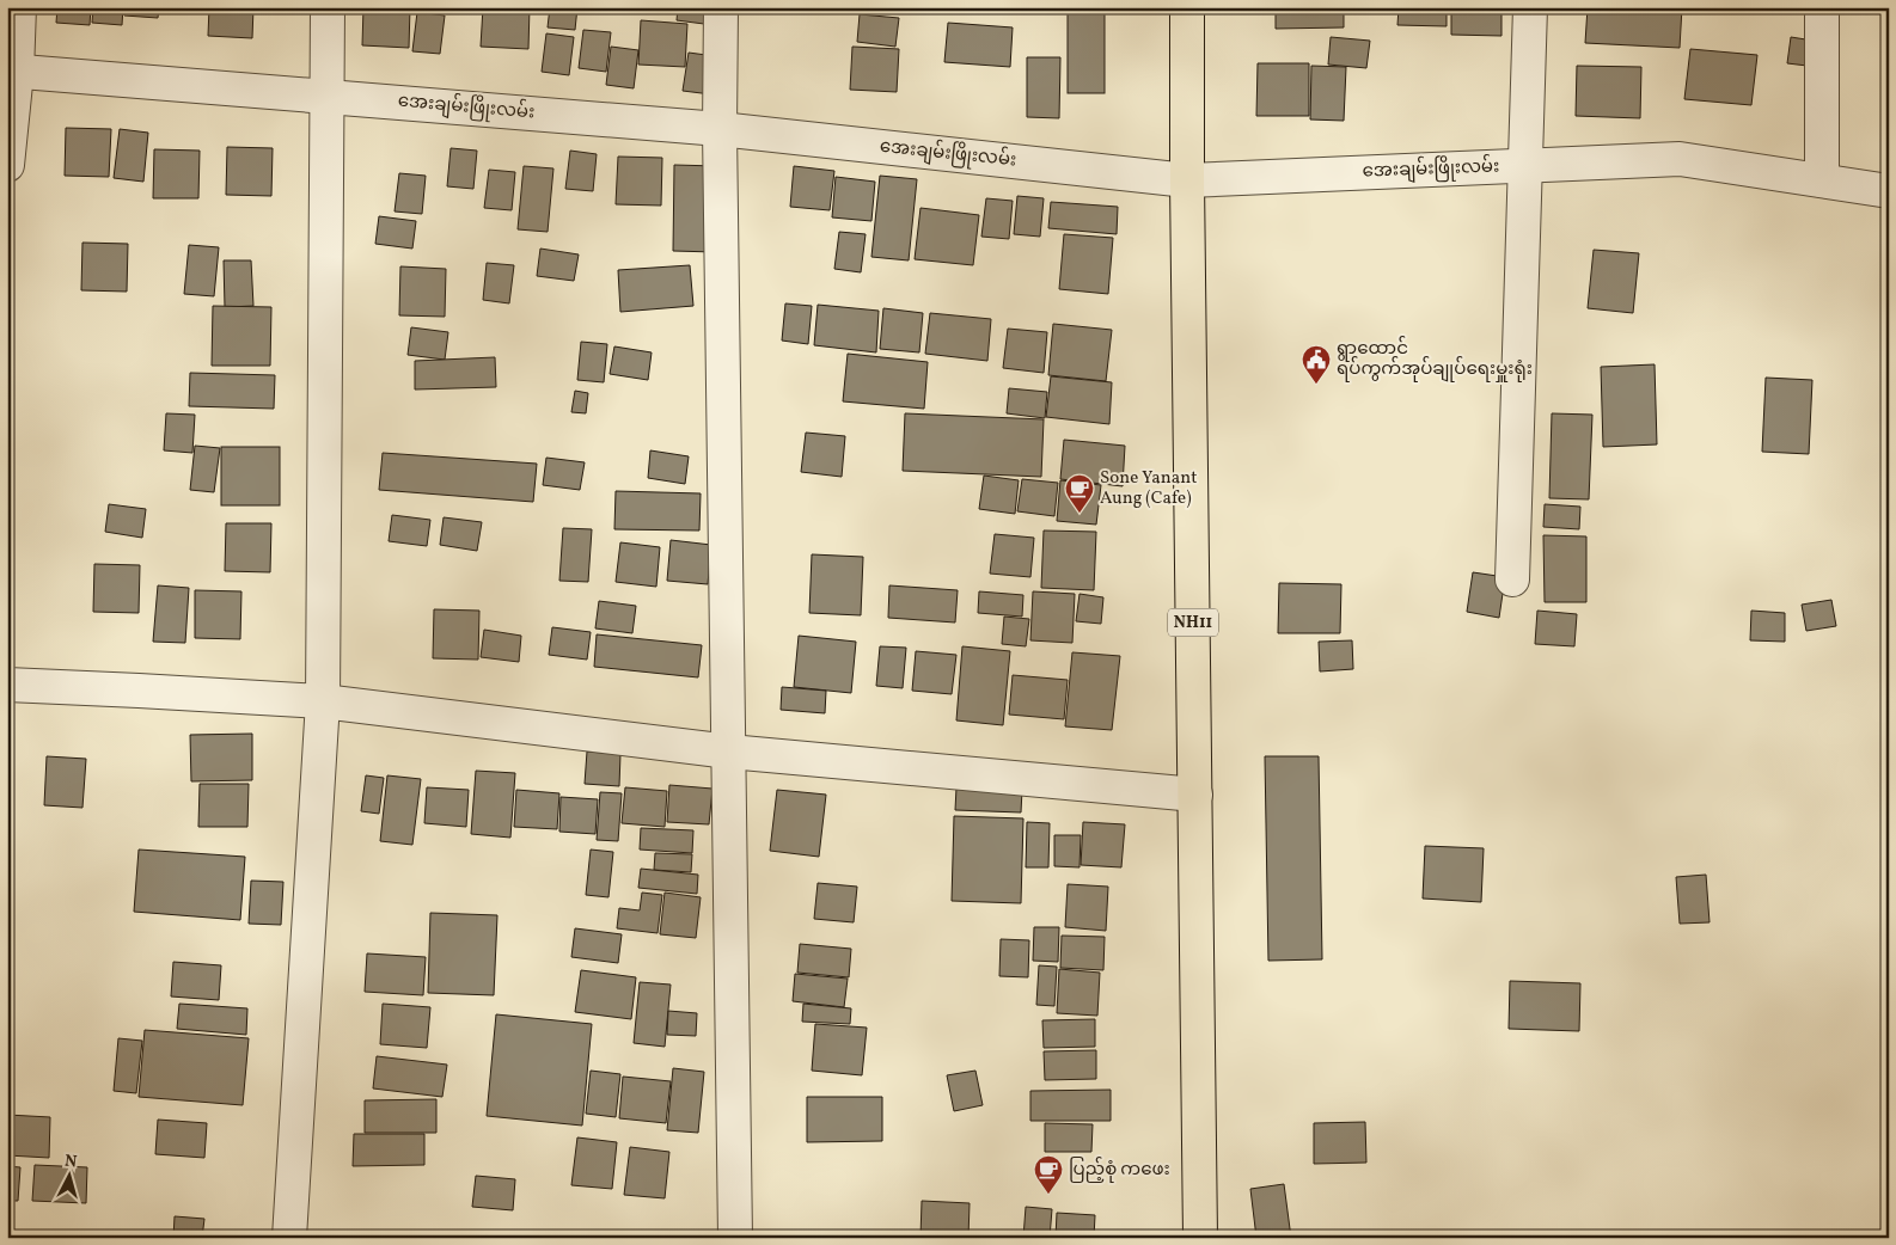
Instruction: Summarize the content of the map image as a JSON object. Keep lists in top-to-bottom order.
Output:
{
  "streets": {
    "highway": ["NH11"],
    "street": ["အေးချမ်းဖြိုးလမ်း"]
  },
  "crossings": [
    ["အေးချမ်းဖြိုးလမ်း", "NH11"]
  ],
  "places": {
    "public building": ["ရွာထောင် ရပ်ကွက်အုပ်ချုပ်ရေးမှူးရုံး"],
    "cafe": ["Sone Yanant Aung (Cafe)", "ပြည့်စုံ ကဖေး"]
  },
  "north": "top"
}
